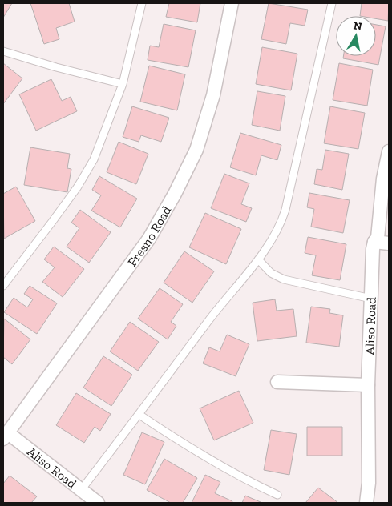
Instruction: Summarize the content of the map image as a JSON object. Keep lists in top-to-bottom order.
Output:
{
  "streets": {
    "street": ["Fresno Road", "Aliso Road"]
  },
  "crossings": [
    ["Fresno Road", "Aliso Road"]
  ],
  "north": "top"
}
